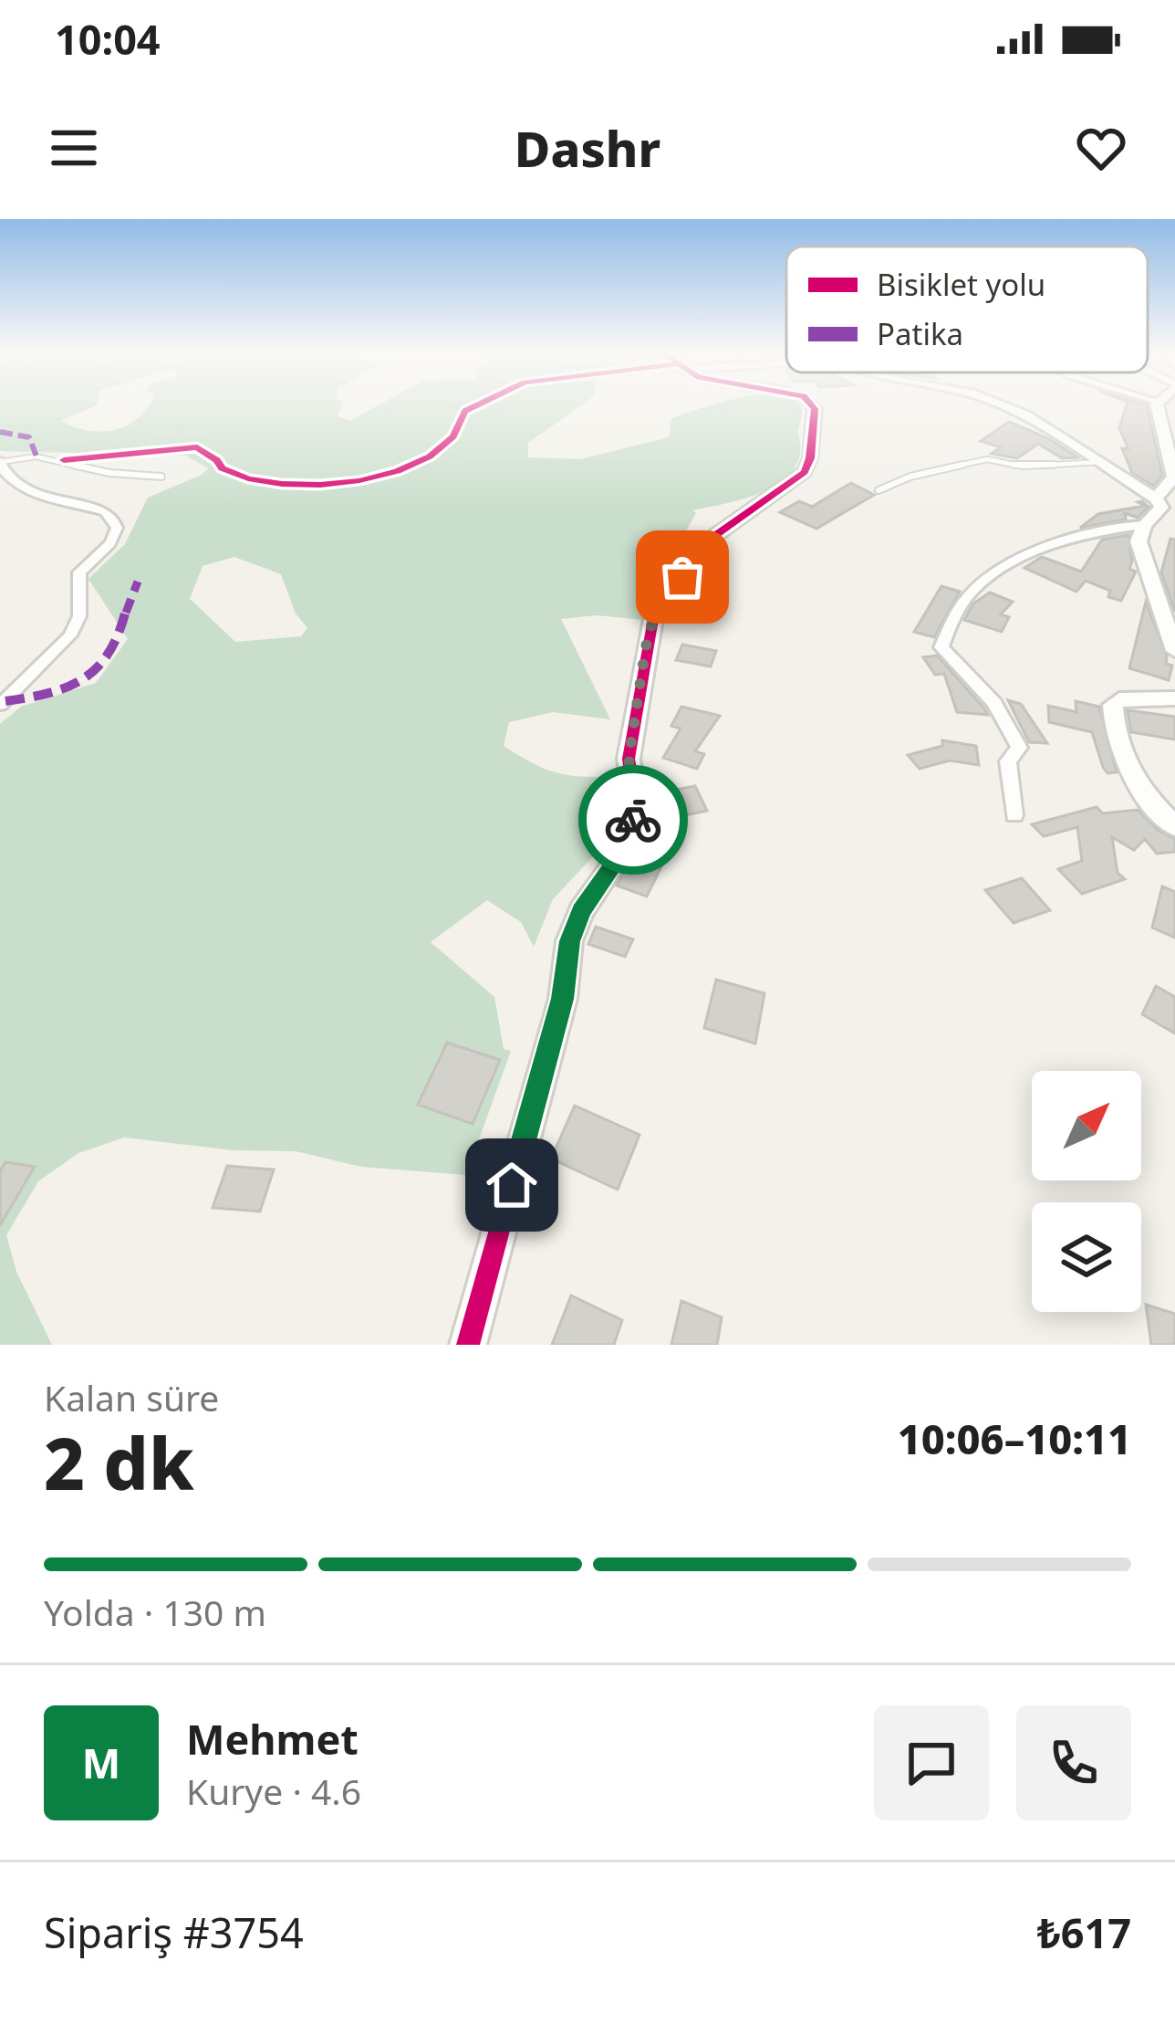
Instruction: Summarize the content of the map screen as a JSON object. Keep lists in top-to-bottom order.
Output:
{
  "legend": ["Bisiklet yolu", "Patika"],
  "north": "top right",
  "page": {
    "status": "10:04",
    "header": "Dashr",
    "heading": ["2 dk", "Kalan süre", "10:06–10:11"],
    "panel": [
      "Mehmet",
      "Kurye · 4.6",
      "Sipariş #3754",
      "₺617"
    ],
    "bar": "Yolda · 130 m",
    "round": "M"
  }
}
